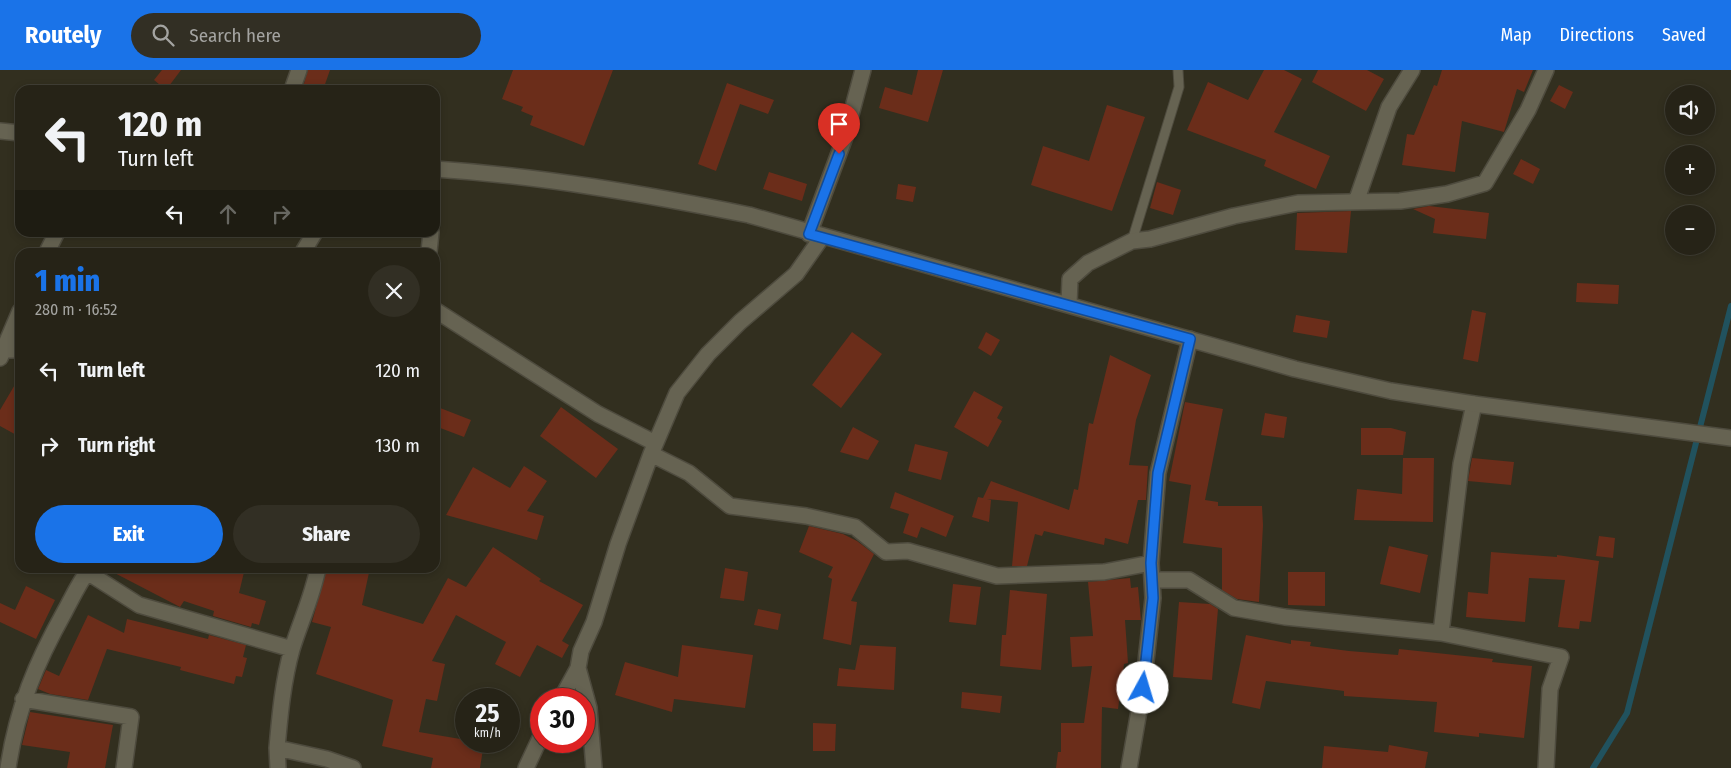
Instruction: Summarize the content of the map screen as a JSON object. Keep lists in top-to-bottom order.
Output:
{
  "page": {
    "header": "Routely",
    "search": "Search here",
    "nav": ["Map", "Directions", "Saved"],
    "map_buttons": ["+", "−"],
    "turn": ["120 m", "Turn left"],
    "heading": ["1 min", "280 m · 16:52"],
    "list": [
      {
        "name": "Turn left",
        "value": "120 m"
      },
      {
        "name": "Turn right",
        "value": "130 m"
      }
    ],
    "buttons": ["Exit", "Share"],
    "speed": "25 km/h",
    "limit": "30"
  }
}
